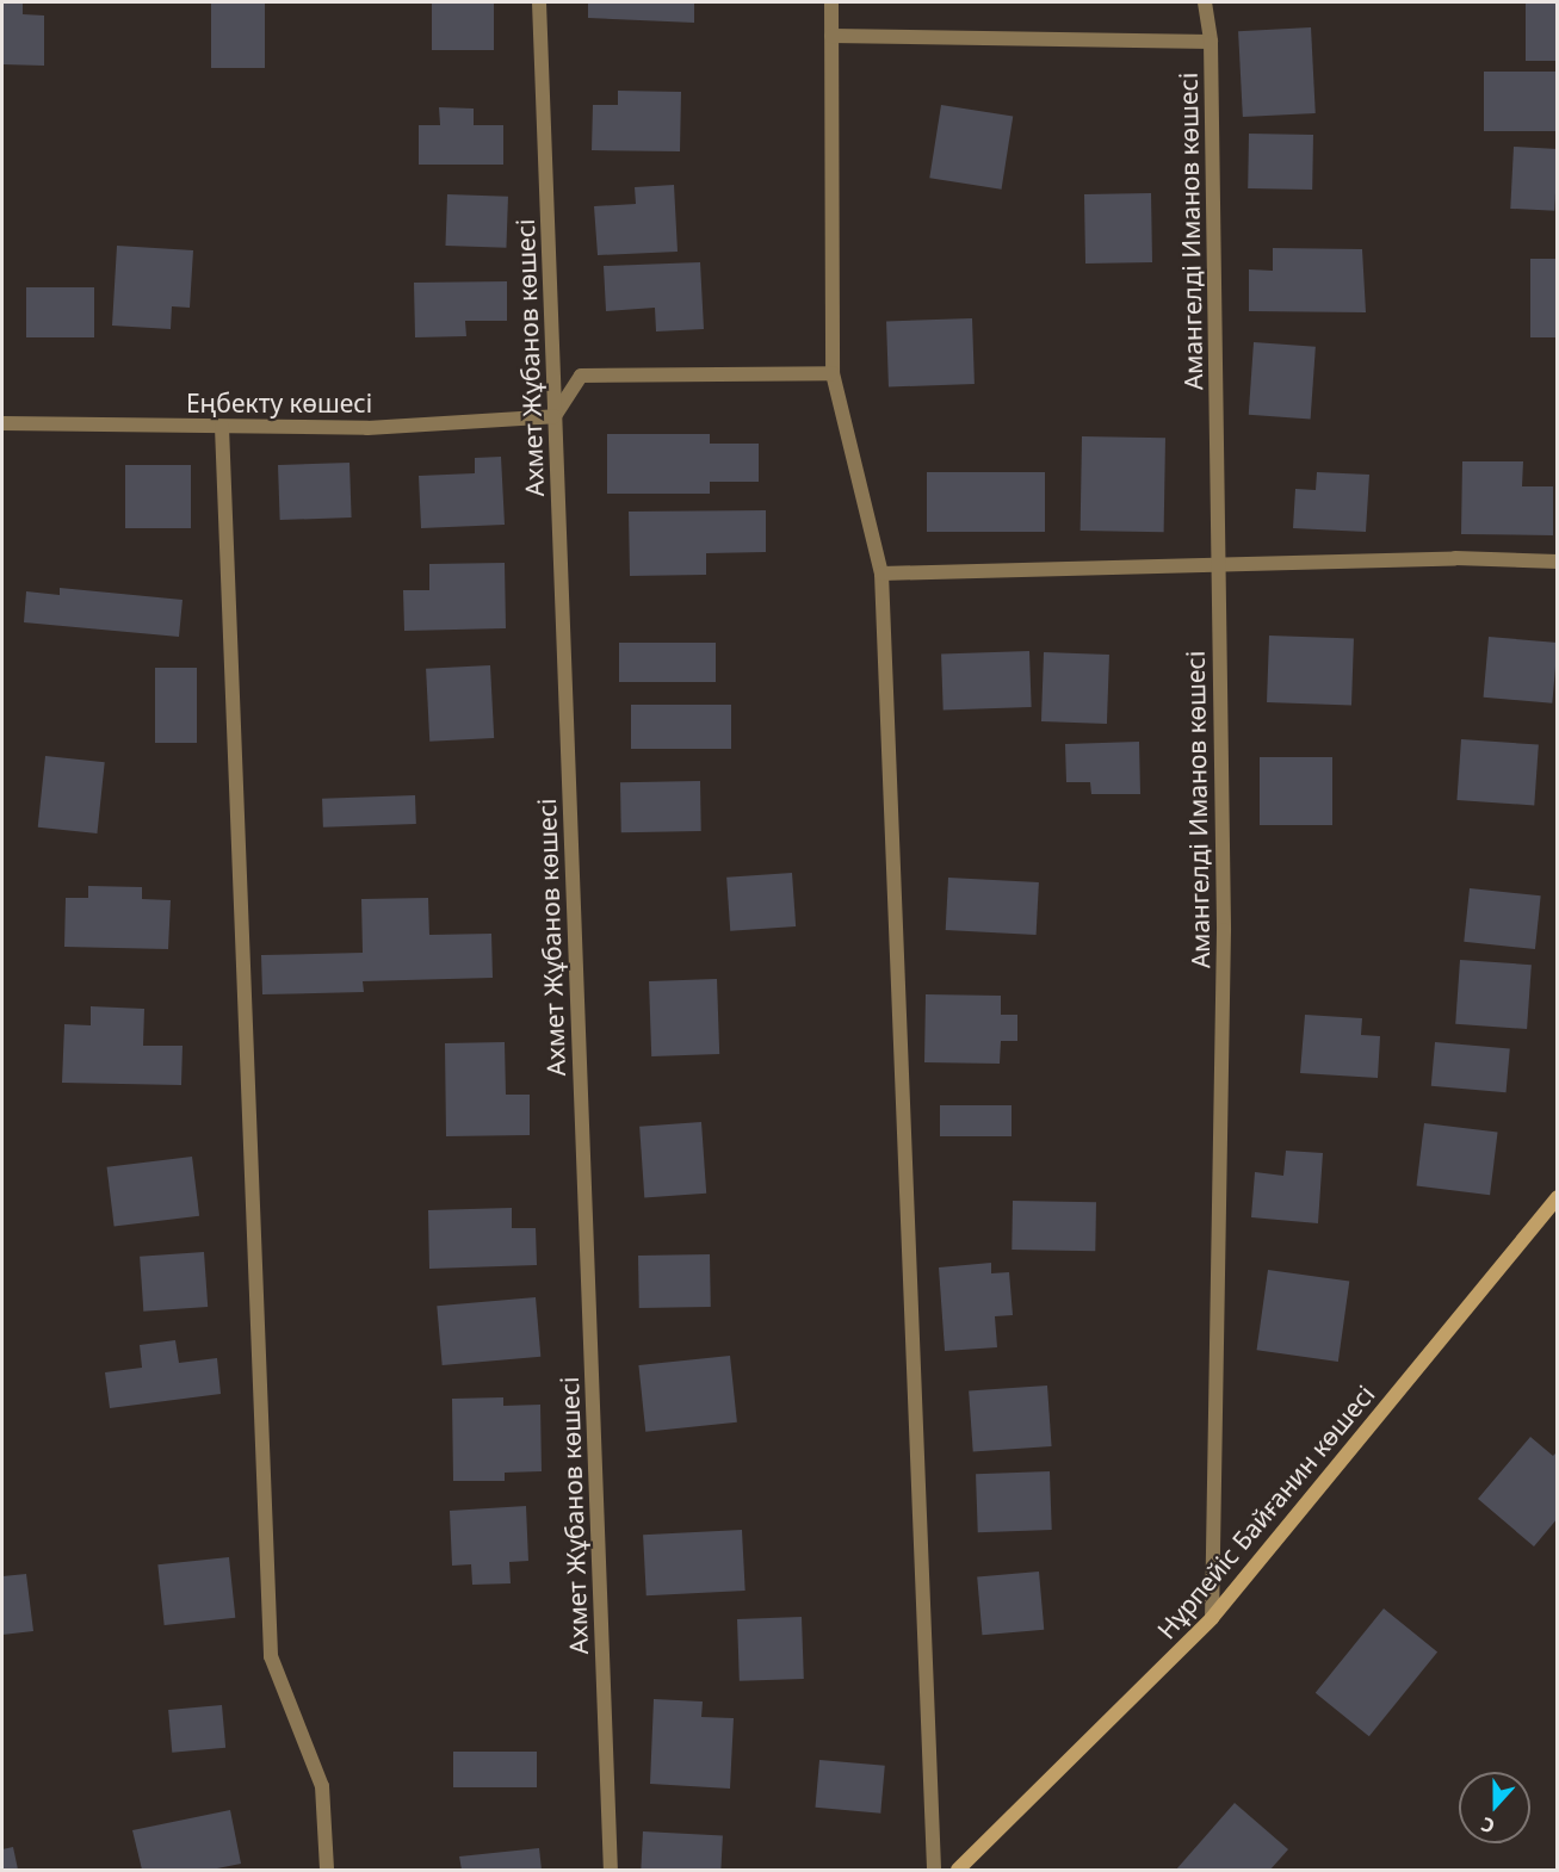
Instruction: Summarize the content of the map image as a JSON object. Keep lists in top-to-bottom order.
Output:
{
  "streets": {
    "street": [
      "Амангелді Иманов көшесі",
      "Ахмет Жұбанов көшесі",
      "Еңбекту көшесі",
      "Нұрпейіс Байғанин көшесі"
    ]
  },
  "crossings": [
    ["Амангелді Иманов көшесі", "Нұрпейіс Байғанин көшесі"],
    ["Ахмет Жұбанов көшесі", "Еңбекту көшесі"]
  ],
  "north": "bottom"
}
